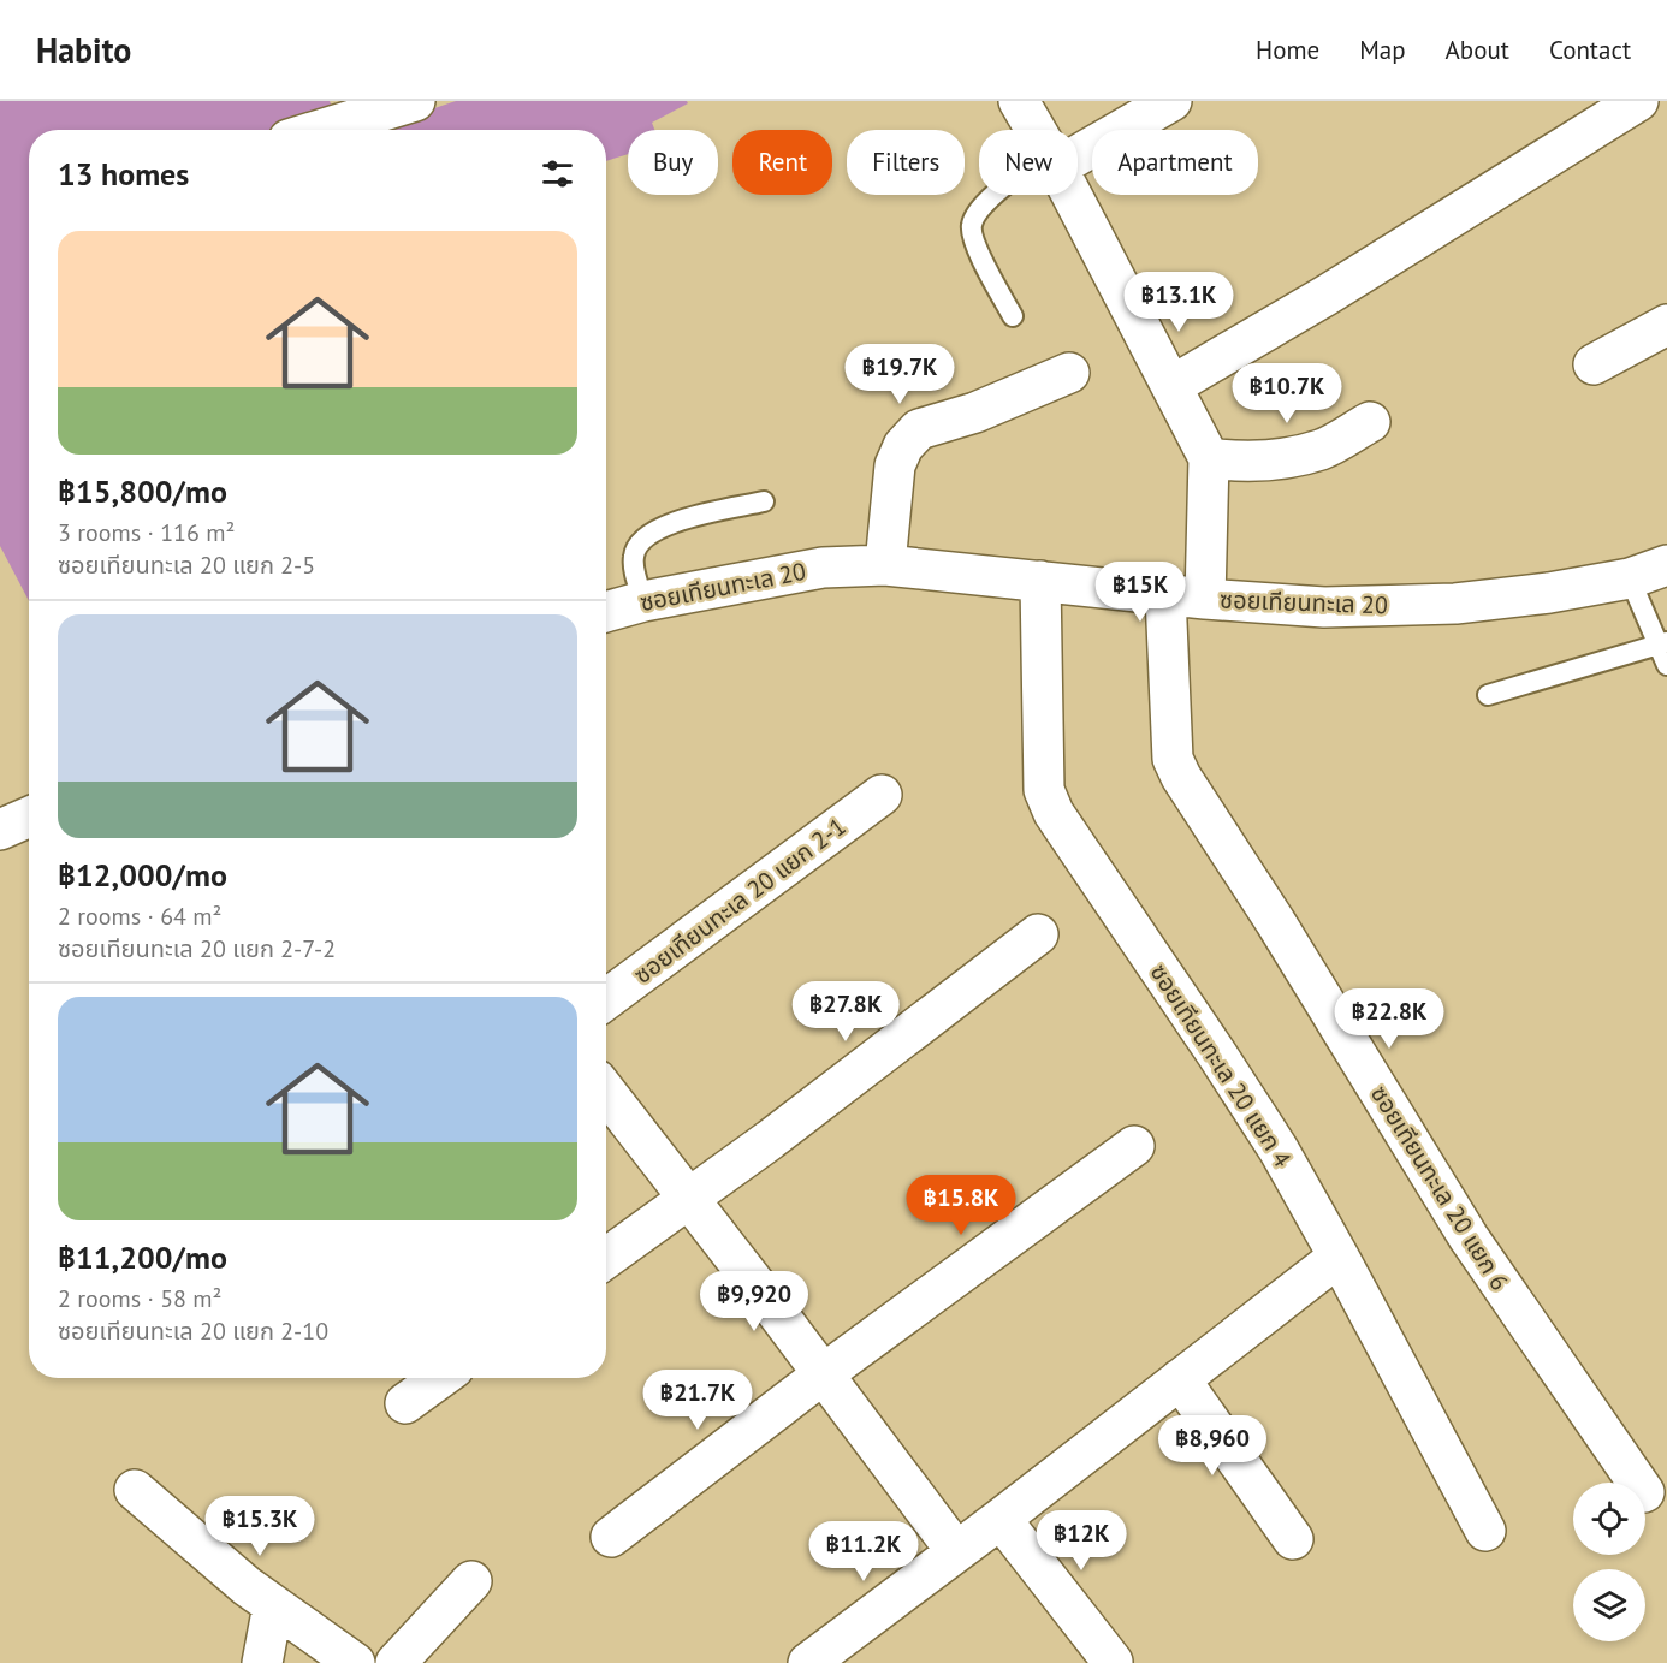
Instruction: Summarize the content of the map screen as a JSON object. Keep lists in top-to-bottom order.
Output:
{
  "streets": {
    "street": [
      "ซอยเทียนทะเล 20",
      "ซอยเทียนทะเล 20 แยก 2-1",
      "ซอยเทียนทะเล 20 แยก 4",
      "ซอยเทียนทะเล 20 แยก 6"
    ]
  },
  "crossings": [
    ["ซอยเทียนทะเล 20", "ซอยเทียนทะเล 20 แยก 4"],
    ["ซอยเทียนทะเล 20", "ซอยเทียนทะเล 20 แยก 6"]
  ],
  "page": {
    "header": "Habito",
    "nav": [
      "Home",
      "Map",
      "About",
      "Contact"
    ],
    "chip": [
      "Buy",
      "Rent",
      "Filters",
      "New",
      "Apartment"
    ],
    "heading": "13 homes",
    "list": [
      {
        "name": "฿15,800/mo",
        "note": "3 rooms · 116 m² · ซอยเทียนทะเล 20 แยก 2-5"
      },
      {
        "name": "฿12,000/mo",
        "note": "2 rooms · 64 m² · ซอยเทียนทะเล 20 แยก 2-7-2"
      },
      {
        "name": "฿11,200/mo",
        "note": "2 rooms · 58 m² · ซอยเทียนทะเล 20 แยก 2-10"
      }
    ],
    "price": [
      "฿13.1K",
      "฿19.7K",
      "฿10.7K",
      "฿15K",
      "฿27.8K",
      "฿22.8K",
      "฿15.8K",
      "฿9,920",
      "฿21.7K",
      "฿8,960",
      "฿15.3K",
      "฿12K",
      "฿11.2K"
    ]
  }
}
